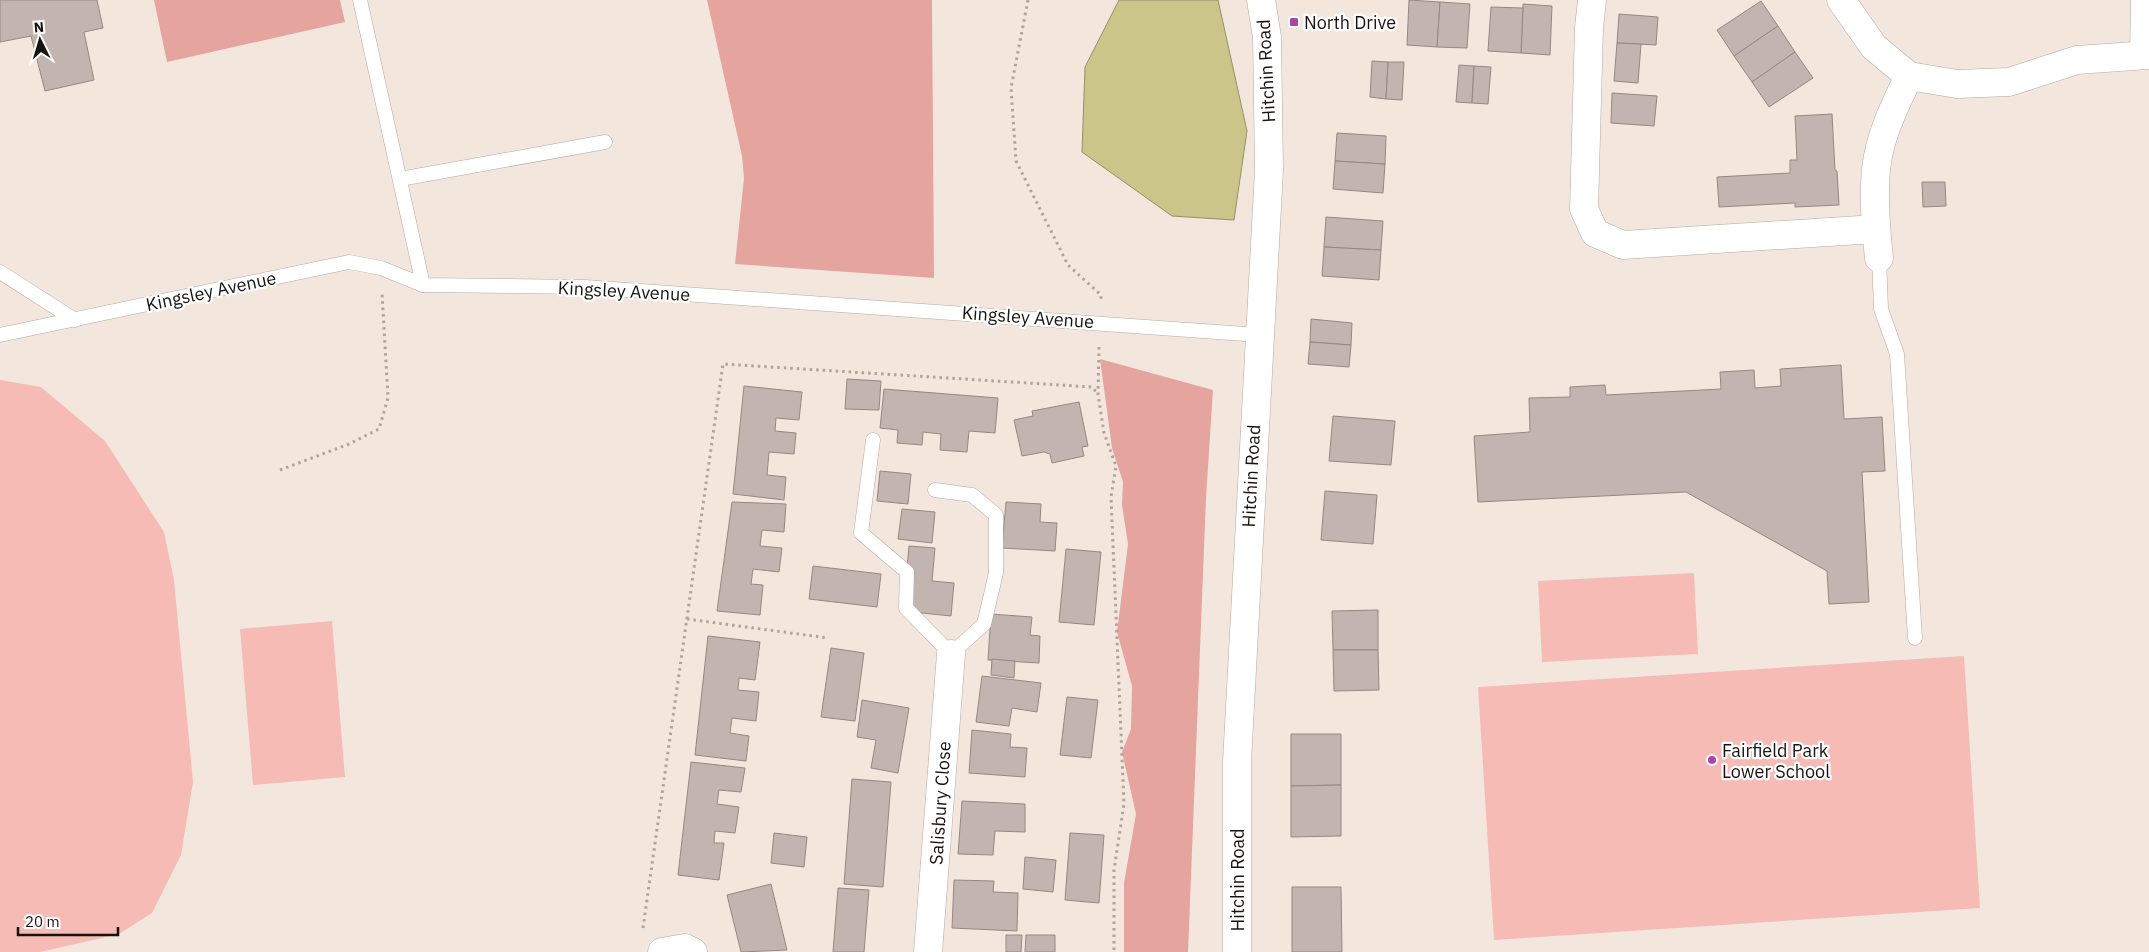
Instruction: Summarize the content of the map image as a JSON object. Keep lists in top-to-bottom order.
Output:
{
  "streets": {
    "street": ["Hitchin Road", "Salisbury Close"],
    "lane": ["Kingsley Avenue"]
  },
  "crossings": [
    ["Hitchin Road", "Kingsley Avenue"]
  ],
  "places": {
    "transit": ["North Drive"],
    "other": ["Fairfield Park Lower School"]
  },
  "scale_bar": "20 m",
  "north": "top"
}
